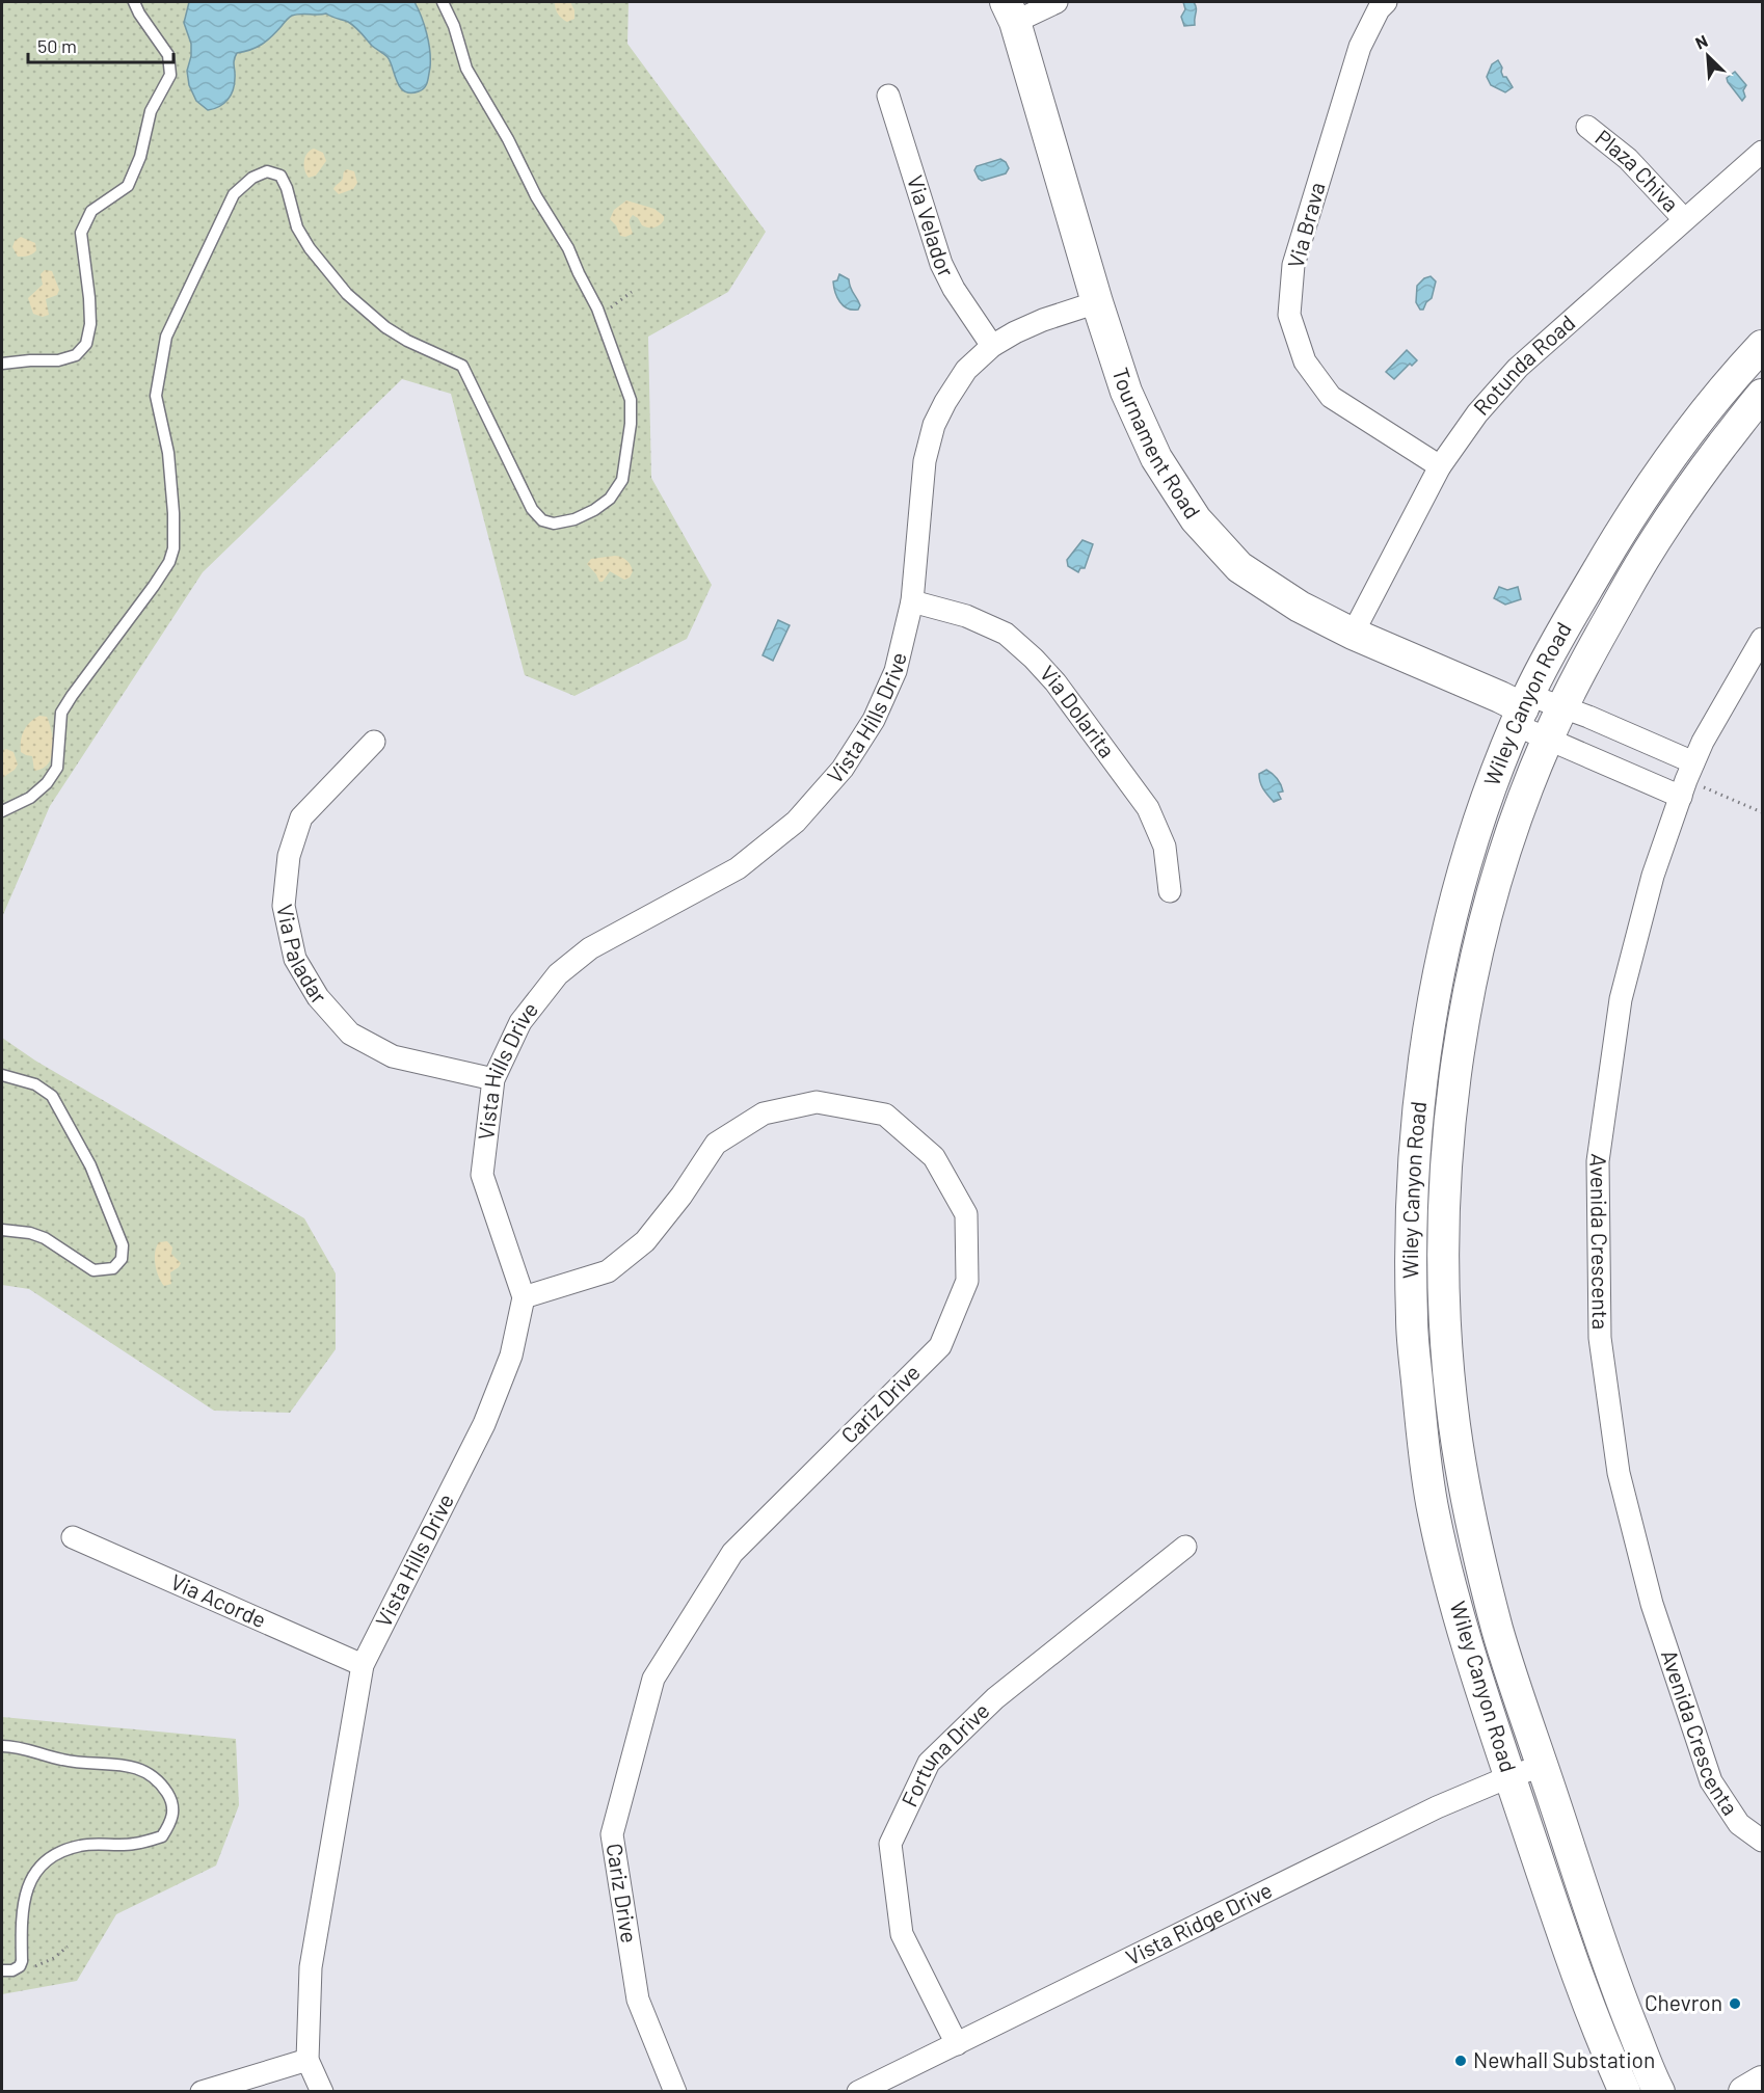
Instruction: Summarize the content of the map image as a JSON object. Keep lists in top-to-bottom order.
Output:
{
  "streets": {
    "main road": ["Tournament Road", "Wiley Canyon Road"],
    "street": [
      "Plaza Chiva",
      "Via Velador",
      "Via Brava",
      "Rotunda Road",
      "Via Dolarita",
      "Vista Hills Drive",
      "Via Paladar",
      "Avenida Crescenta",
      "Cariz Drive",
      "Via Acorde",
      "Fortuna Drive",
      "Vista Ridge Drive"
    ]
  },
  "crossings": [
    ["Plaza Chiva", "Rotunda Road"],
    ["Via Velador", "Vista Hills Drive"],
    ["Via Brava", "Rotunda Road"],
    ["Rotunda Road", "Tournament Road"],
    ["Tournament Road", "Wiley Canyon Road"],
    ["Tournament Road", "Vista Hills Drive"],
    ["Tournament Road", "Avenida Crescenta"],
    ["Wiley Canyon Road", "Vista Ridge Drive"],
    ["Via Dolarita", "Vista Hills Drive"],
    ["Vista Hills Drive", "Via Paladar"],
    ["Vista Hills Drive", "Cariz Drive"],
    ["Vista Hills Drive", "Via Acorde"],
    ["Fortuna Drive", "Vista Ridge Drive"]
  ],
  "places": ["Chevron", "Newhall Substation"],
  "scale_bar": "50 m",
  "north": "top left"
}
